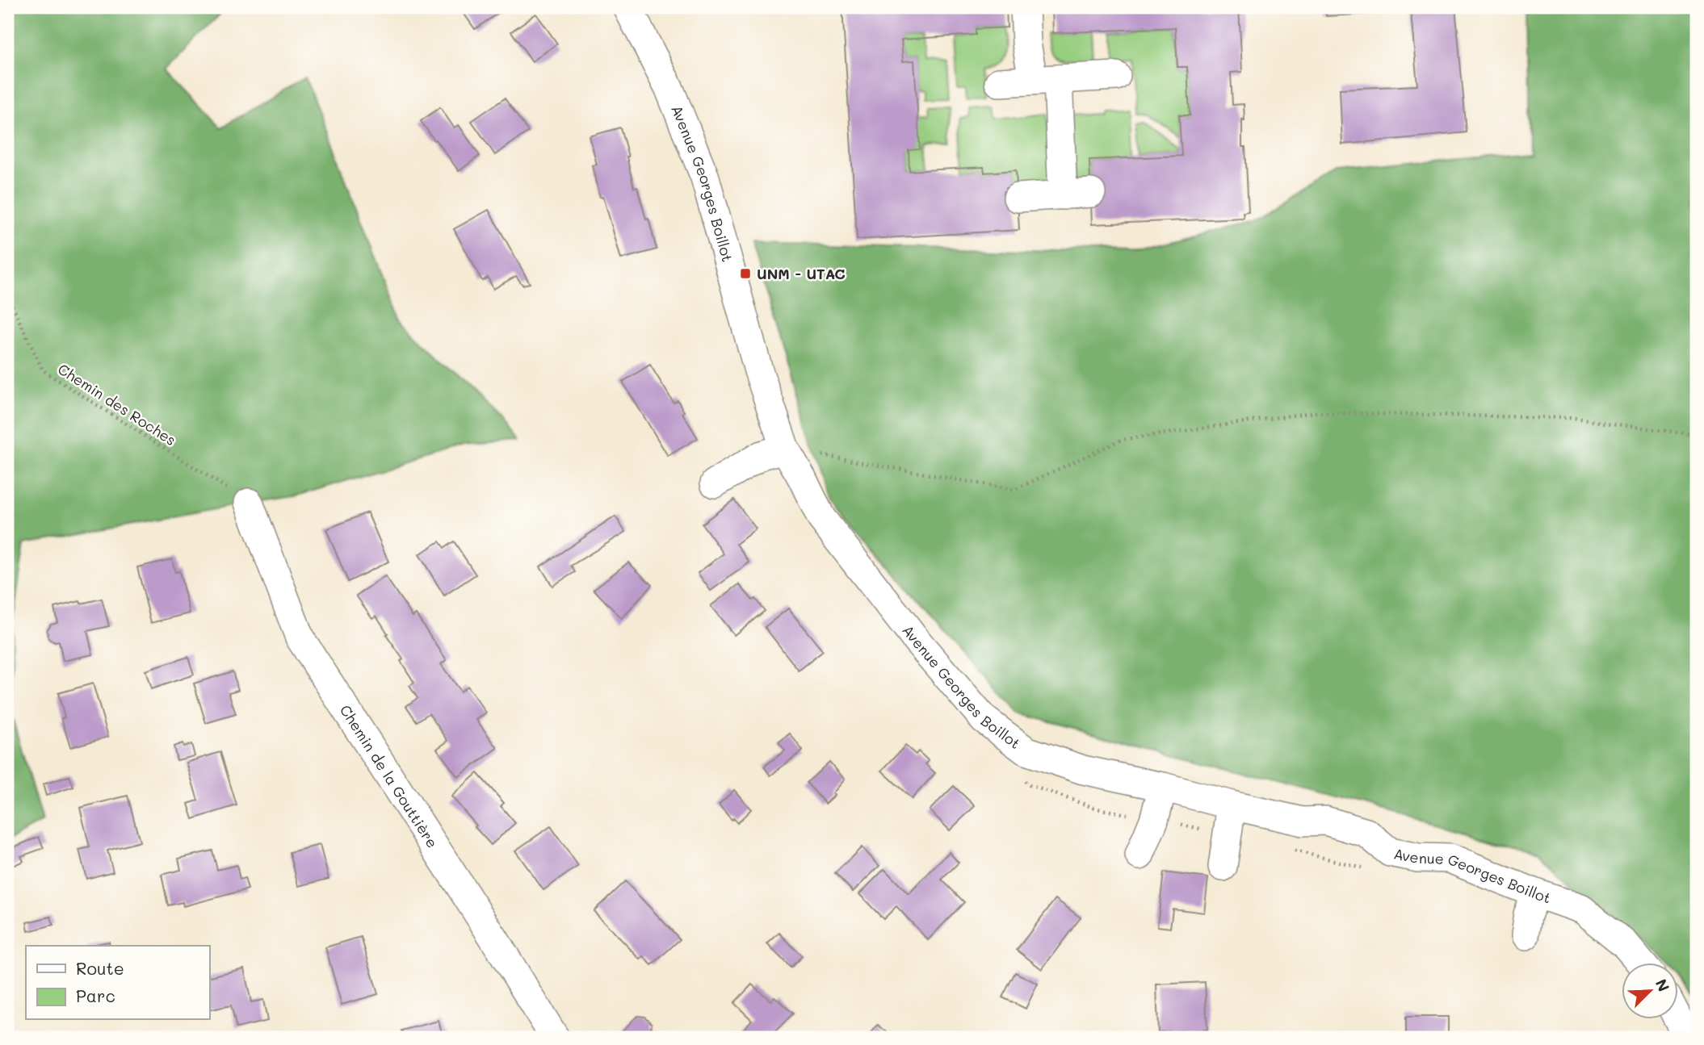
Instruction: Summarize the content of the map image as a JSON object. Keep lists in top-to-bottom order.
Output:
{
  "streets": {
    "street": ["Avenue Georges Boillot", "Chemin de la Gouttière"],
    "path": ["Chemin des Roches"]
  },
  "crossings": [
    ["Chemin des Roches", "Chemin de la Gouttière"]
  ],
  "places": {
    "transit": ["UNM - UTAC"]
  },
  "legend": ["Route", "Parc"],
  "north": "top right"
}
